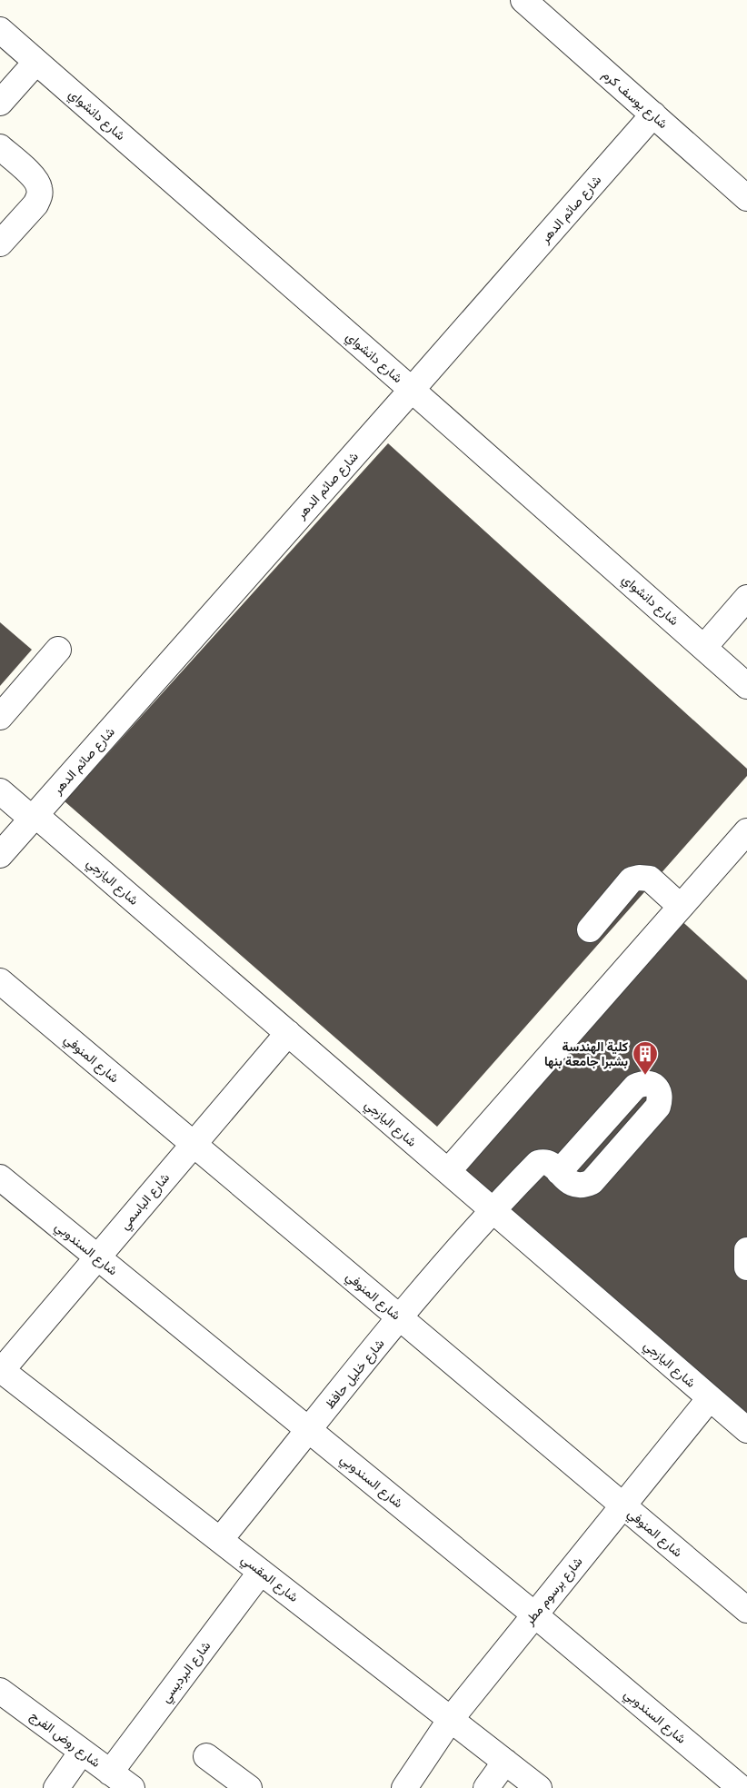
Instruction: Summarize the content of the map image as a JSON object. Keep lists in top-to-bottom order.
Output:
{
  "streets": {
    "street": [
      "شارع يوسف كرم",
      "شارع دانشواي",
      "شارع صائم الدهر",
      "شارع اليازجي",
      "شارع المنوفي",
      "شارع الباسمي",
      "شارع السندوبي",
      "شارع خليل حافظ",
      "شارع المقسي",
      "شارع برسوم مطر",
      "شارع البرديسي",
      "شارع روض الفرج"
    ]
  },
  "crossings": [
    ["شارع يوسف كرم", "شارع صائم الدهر"],
    ["شارع دانشواي", "شارع صائم الدهر"],
    ["شارع صائم الدهر", "شارع اليازجي"],
    ["شارع اليازجي", "شارع الباسمي"],
    ["شارع اليازجي", "شارع خليل حافظ"],
    ["شارع اليازجي", "شارع برسوم مطر"],
    ["شارع المنوفي", "شارع الباسمي"],
    ["شارع المنوفي", "شارع خليل حافظ"],
    ["شارع المنوفي", "شارع برسوم مطر"],
    ["شارع الباسمي", "شارع السندوبي"],
    ["شارع الباسمي", "شارع المقسي"],
    ["شارع السندوبي", "شارع خليل حافظ"],
    ["شارع السندوبي", "شارع برسوم مطر"],
    ["شارع خليل حافظ", "شارع المقسي"],
    ["شارع المقسي", "شارع برسوم مطر"],
    ["شارع المقسي", "شارع البرديسي"],
    ["شارع البرديسي", "شارع روض الفرج"]
  ],
  "places": {
    "building": ["كلية الهندسة بشبرا جامعة بنها"]
  }
}
